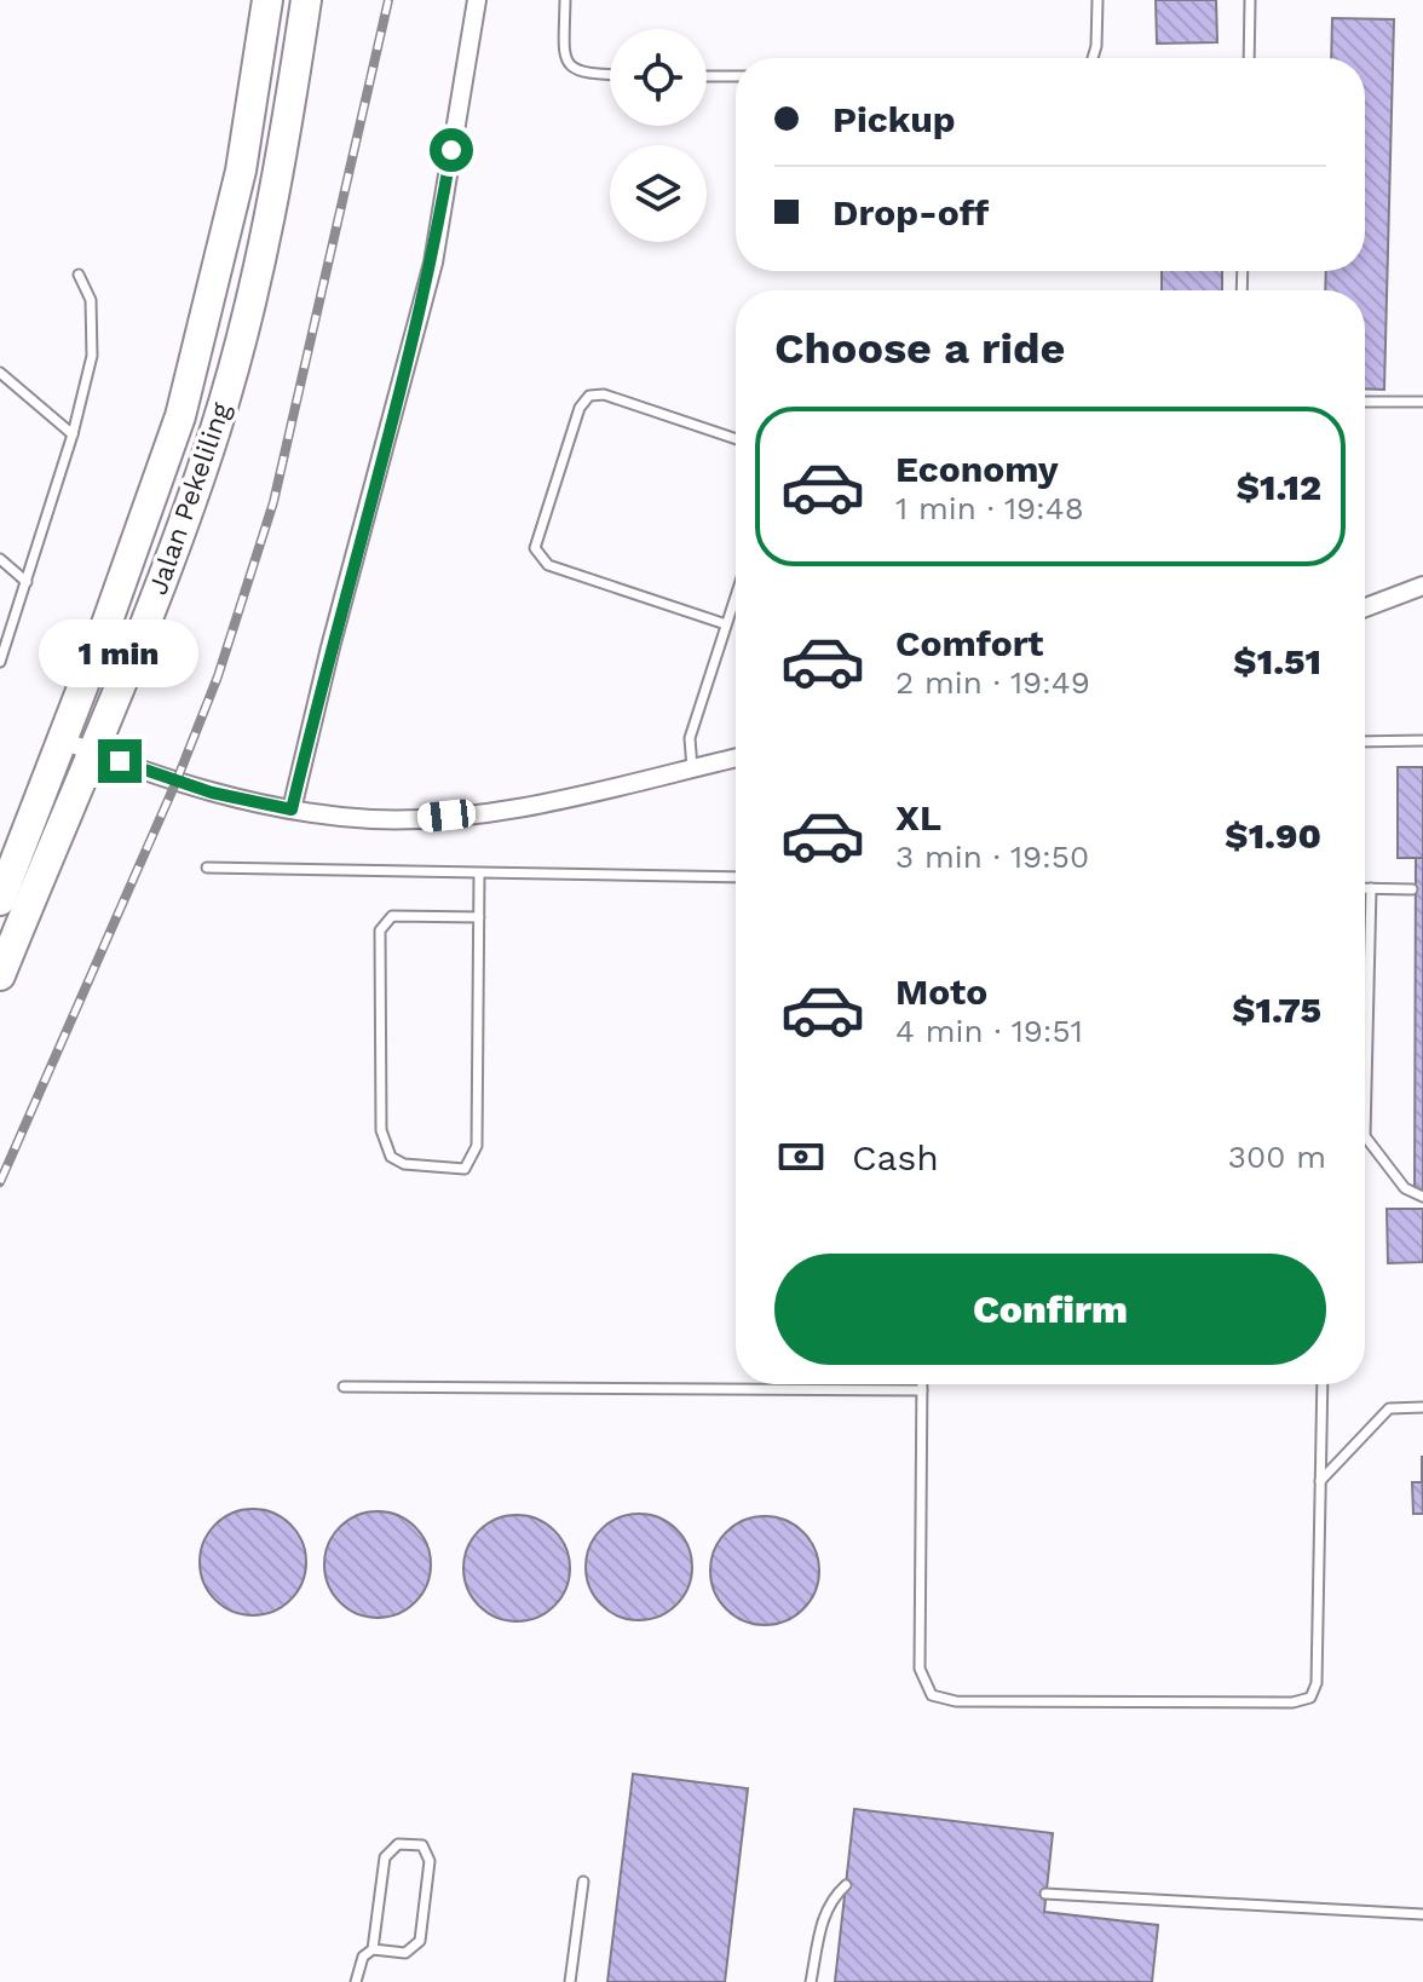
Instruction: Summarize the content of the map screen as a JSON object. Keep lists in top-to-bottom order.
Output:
{
  "streets": {
    "main road": ["Jalan Pekeliling"]
  },
  "page": {
    "banner": ["Pickup", "Drop-off"],
    "heading": "Choose a ride",
    "list": [
      {
        "name": "Economy",
        "note": "1 min · 19:48",
        "value": "$1.12"
      },
      {
        "name": "Comfort",
        "note": "2 min · 19:49",
        "value": "$1.51"
      },
      {
        "name": "XL",
        "note": "3 min · 19:50",
        "value": "$1.90"
      },
      {
        "name": "Moto",
        "note": "4 min · 19:51",
        "value": "$1.75"
      }
    ],
    "bubble": "1 min",
    "pay": ["Cash", "300 m"],
    "buttons": "Confirm"
  }
}
